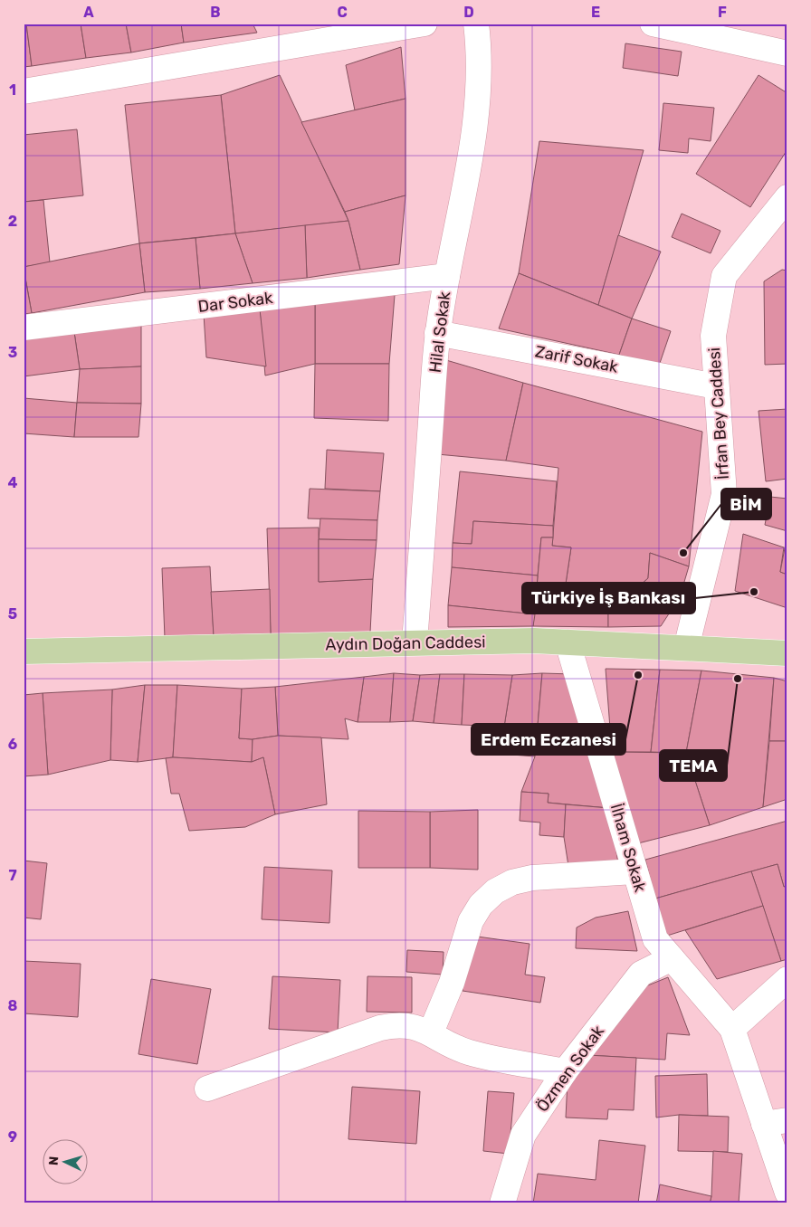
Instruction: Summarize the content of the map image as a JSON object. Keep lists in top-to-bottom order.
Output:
{
  "streets": {
    "main road": ["Aydın Doğan Caddesi"],
    "street": [
      "Dar Sokak",
      "Hilal Sokak",
      "Zarif Sokak",
      "İrfan Bey Caddesi",
      "İlham Sokak",
      "Özmen Sokak"
    ]
  },
  "crossings": [
    ["Dar Sokak", "Hilal Sokak"],
    ["Hilal Sokak", "Zarif Sokak"],
    ["Hilal Sokak", "Aydın Doğan Caddesi"],
    ["Zarif Sokak", "İrfan Bey Caddesi"],
    ["İrfan Bey Caddesi", "Aydın Doğan Caddesi"],
    ["Aydın Doğan Caddesi", "İlham Sokak"],
    ["İlham Sokak", "Özmen Sokak"]
  ],
  "places": [
    "BİM",
    "Türkiye İş Bankası",
    "Erdem Eczanesi",
    "TEMA"
  ],
  "north": "left",
  "grid": {
    "columns": [
      "A",
      "B",
      "C",
      "D",
      "E",
      "F"
    ],
    "rows": [
      "1",
      "2",
      "3",
      "4",
      "5",
      "6",
      "7",
      "8",
      "9"
    ]
  }
}
